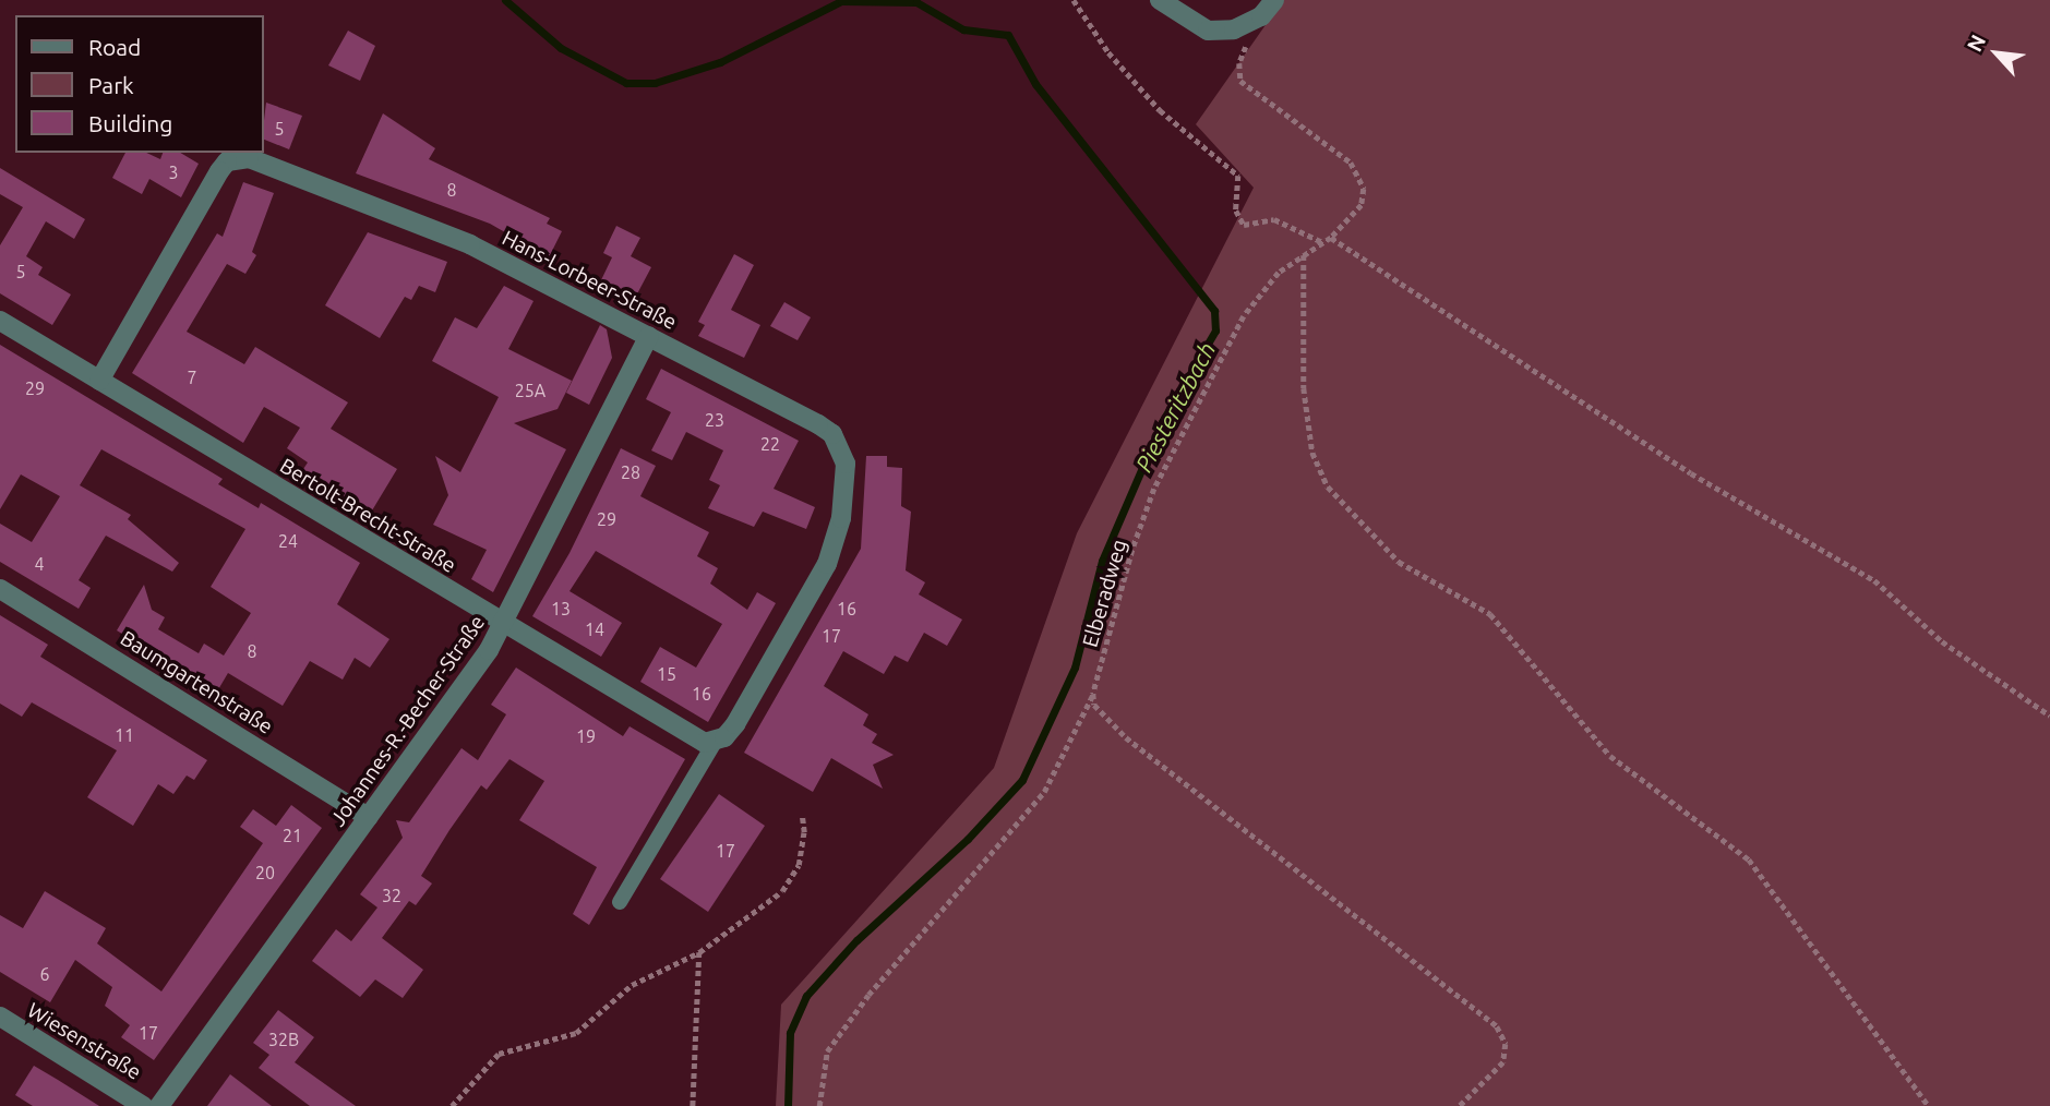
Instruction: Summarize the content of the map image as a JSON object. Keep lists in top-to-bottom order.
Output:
{
  "streets": {
    "street": [
      "Hans-Lorbeer-Straße",
      "Bertolt-Brecht-Straße",
      "Baumgartenstraße",
      "Johannes-R.-Becher-Straße",
      "Wiesenstraße"
    ],
    "path": ["Elberadweg"]
  },
  "crossings": [
    ["Hans-Lorbeer-Straße", "Bertolt-Brecht-Straße"],
    ["Hans-Lorbeer-Straße", "Johannes-R.-Becher-Straße"],
    ["Bertolt-Brecht-Straße", "Johannes-R.-Becher-Straße"],
    ["Baumgartenstraße", "Johannes-R.-Becher-Straße"]
  ],
  "water": ["Piesteritzbach"],
  "house_numbers": [
    "5",
    "3",
    "8",
    "5",
    "7",
    "29",
    "25A",
    "23",
    "22",
    "28",
    "29",
    "24",
    "4",
    "13",
    "16",
    "14",
    "17",
    "8",
    "15",
    "16",
    "11",
    "19",
    "21",
    "17",
    "20",
    "32",
    "6",
    "17",
    "32B"
  ],
  "legend": ["Road", "Park", "Building"],
  "north": "top left"
}
